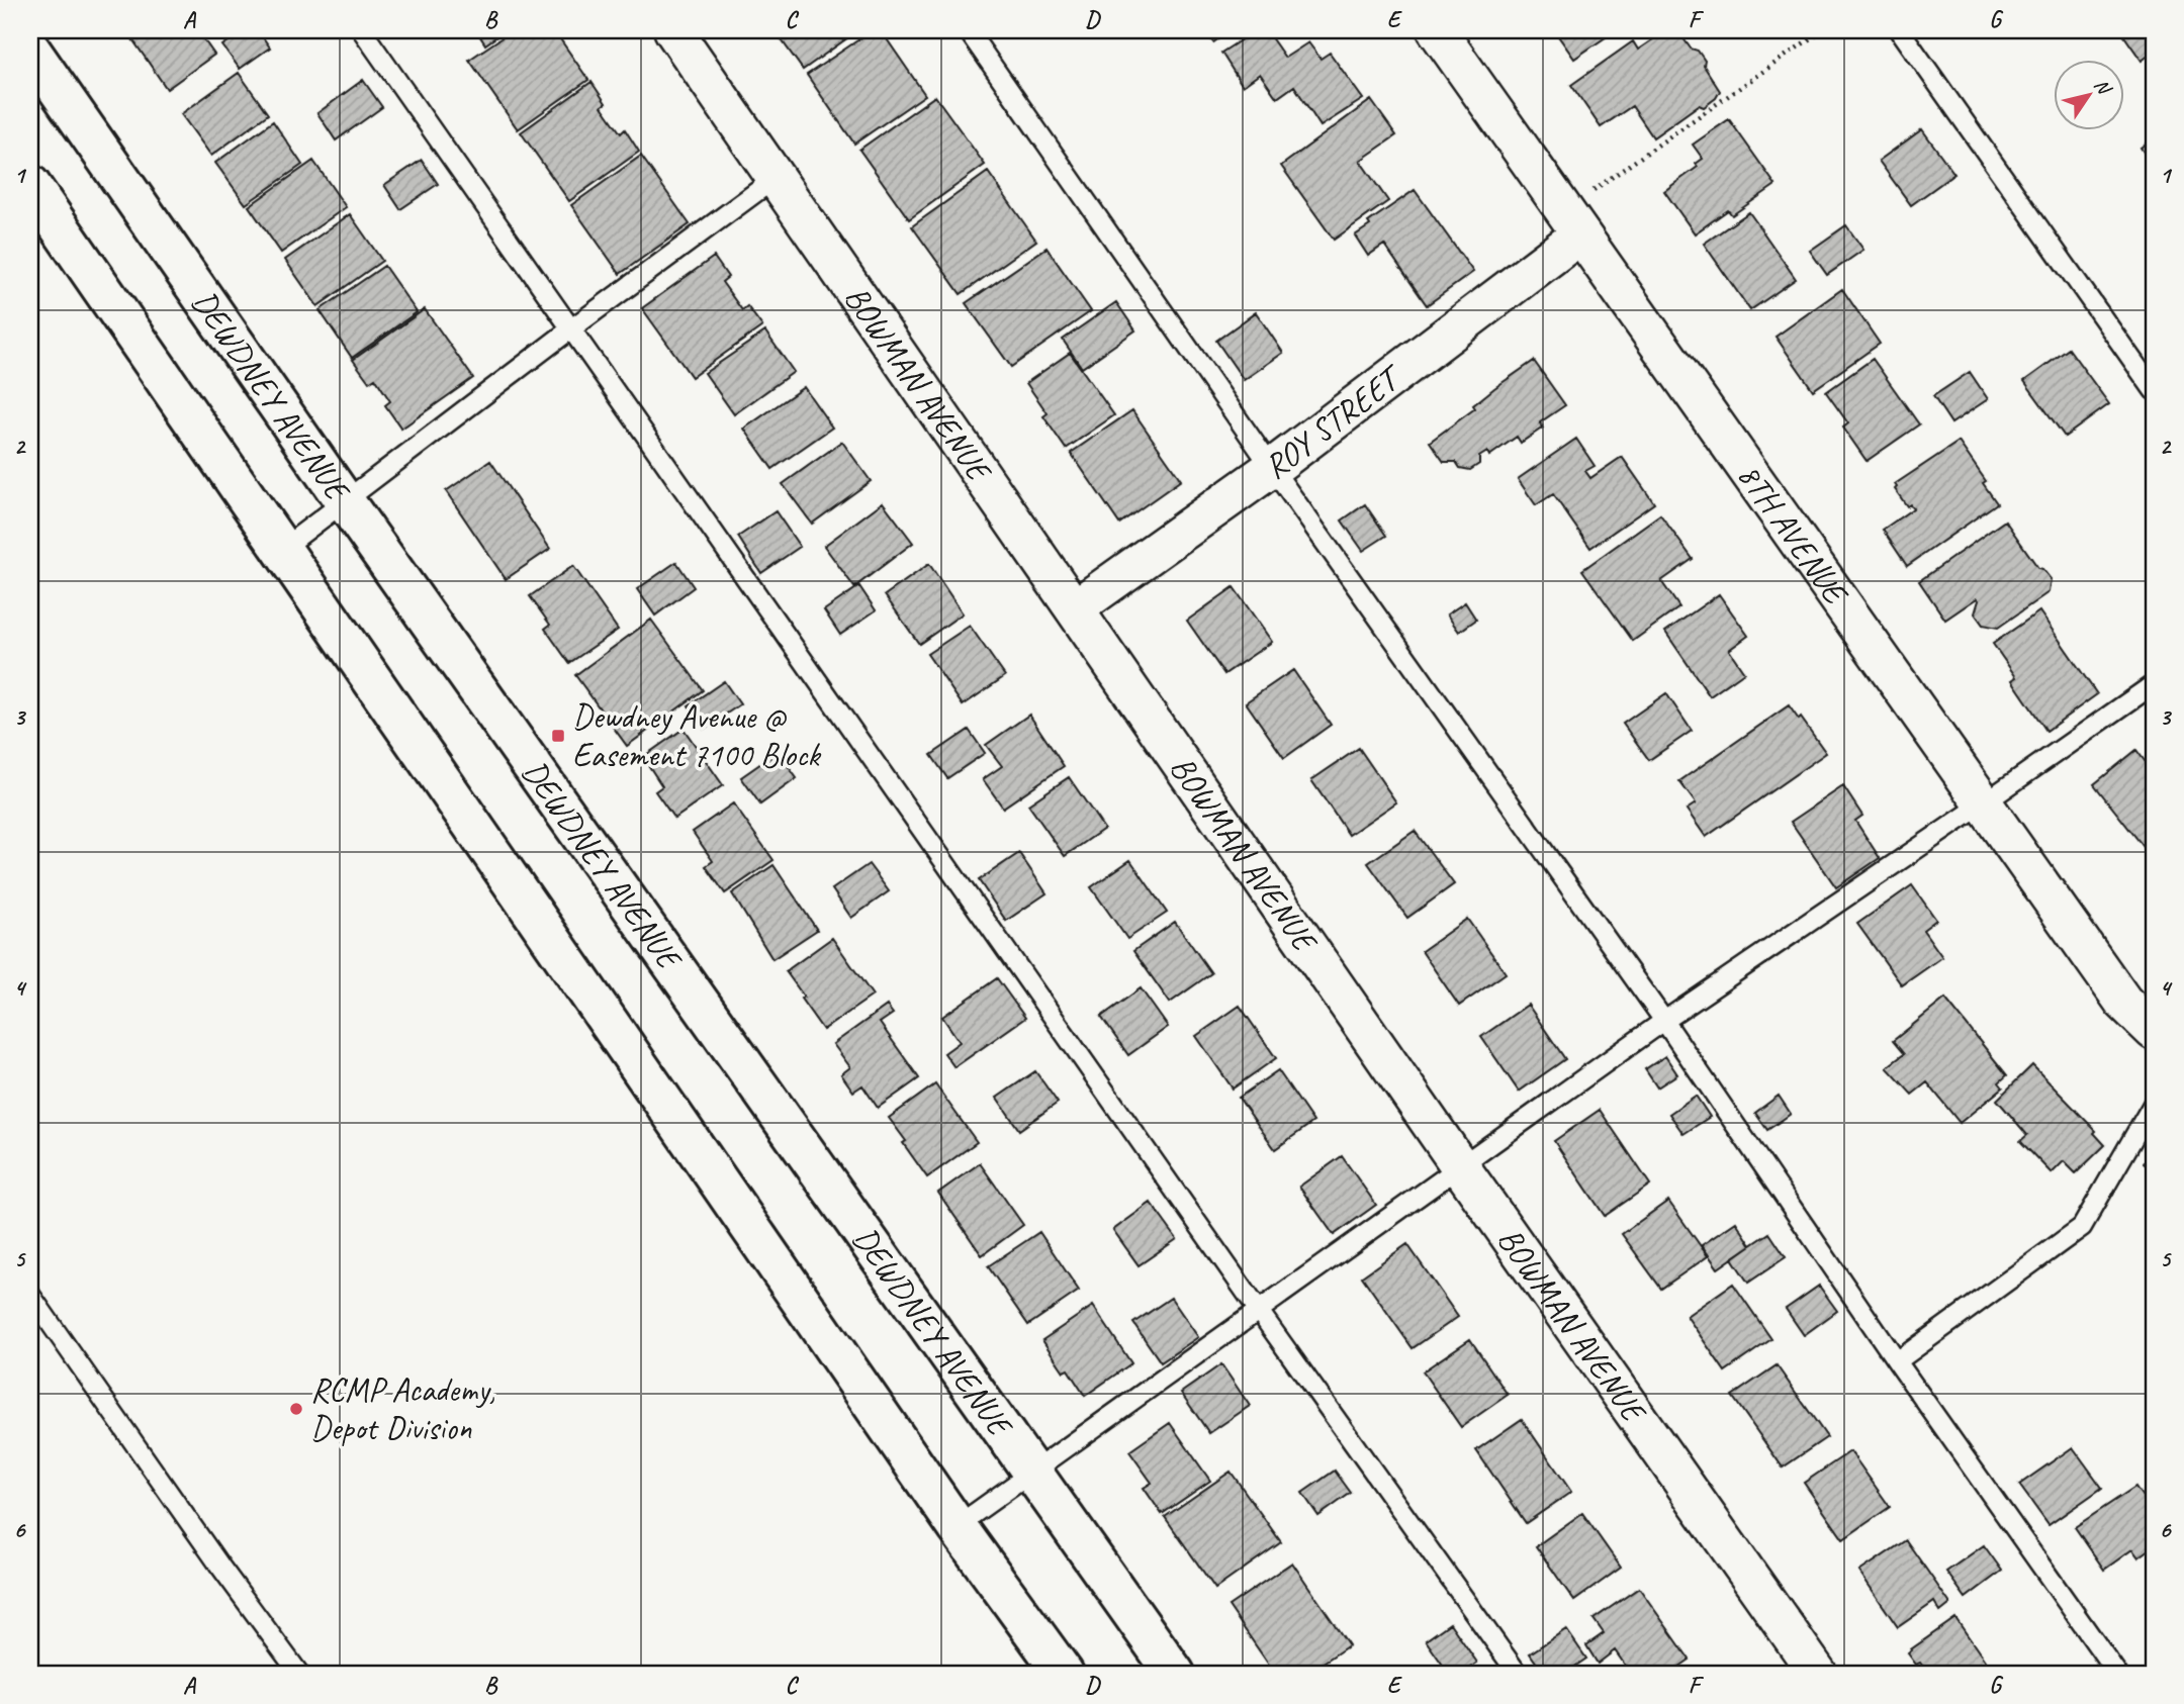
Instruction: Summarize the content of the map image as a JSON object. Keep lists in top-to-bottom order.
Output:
{
  "streets": {
    "main road": ["DEWDNEY AVENUE"],
    "street": ["BOWMAN AVENUE", "ROY STREET", "8TH AVENUE"]
  },
  "crossings": [
    ["BOWMAN AVENUE", "ROY STREET"],
    ["ROY STREET", "8TH AVENUE"]
  ],
  "places": {
    "transit": ["Dewdney Avenue @ Easement 7100 Block"],
    "other": ["RCMP Academy, Depot Division"]
  },
  "north": "top right",
  "grid": {
    "columns": [
      "A",
      "B",
      "C",
      "D",
      "E",
      "F",
      "G"
    ],
    "rows": [
      "1",
      "2",
      "3",
      "4",
      "5",
      "6"
    ]
  }
}
